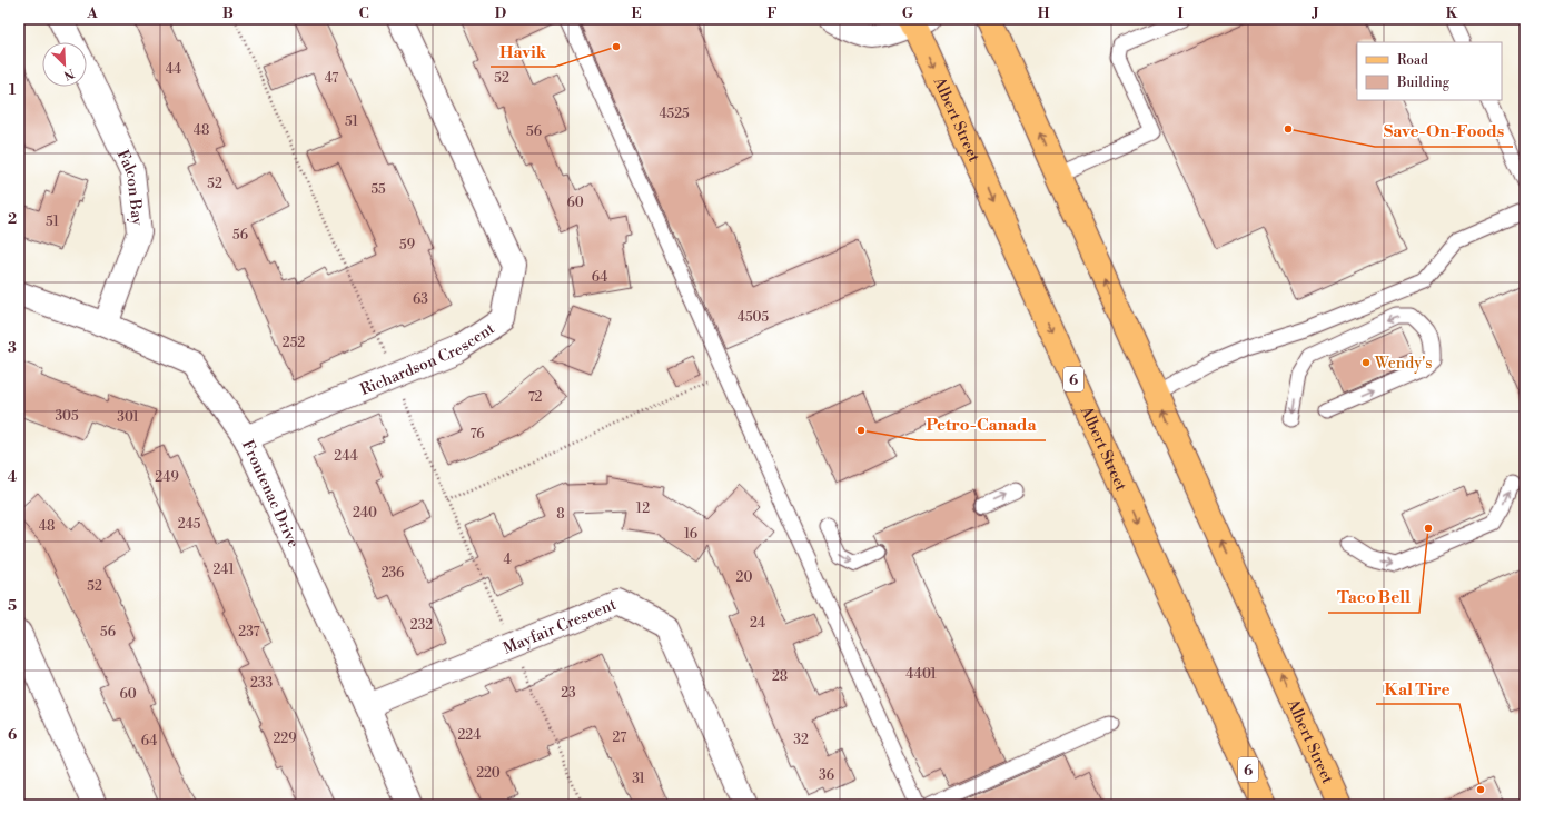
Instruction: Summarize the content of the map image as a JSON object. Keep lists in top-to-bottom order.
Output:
{
  "streets": {
    "main road": ["Albert Street", "6"],
    "street": [
      "Falcon Bay",
      "Richardson Crescent",
      "Frontenac Drive",
      "Mayfair Crescent"
    ]
  },
  "crossings": [
    ["Falcon Bay", "Frontenac Drive"],
    ["Richardson Crescent", "Frontenac Drive"],
    ["Frontenac Drive", "Mayfair Crescent"]
  ],
  "places": [
    "Havik",
    "Save-On-Foods",
    "Wendy's",
    "Petro-Canada",
    "Taco Bell",
    "Kal Tire"
  ],
  "house_numbers": [
    "44",
    "47",
    "52",
    "4525",
    "51",
    "48",
    "56",
    "52",
    "55",
    "60",
    "51",
    "56",
    "59",
    "64",
    "63",
    "4505",
    "252",
    "72",
    "305",
    "301",
    "76",
    "244",
    "249",
    "12",
    "240",
    "8",
    "245",
    "48",
    "16",
    "4",
    "241",
    "236",
    "20",
    "52",
    "24",
    "232",
    "56",
    "237",
    "4401",
    "28",
    "233",
    "23",
    "60",
    "224",
    "27",
    "229",
    "32",
    "64",
    "220",
    "36",
    "31"
  ],
  "legend": ["Road", "Building"],
  "north": "bottom right",
  "grid": {
    "columns": [
      "A",
      "B",
      "C",
      "D",
      "E",
      "F",
      "G",
      "H",
      "I",
      "J",
      "K"
    ],
    "rows": [
      "1",
      "2",
      "3",
      "4",
      "5",
      "6"
    ]
  }
}
